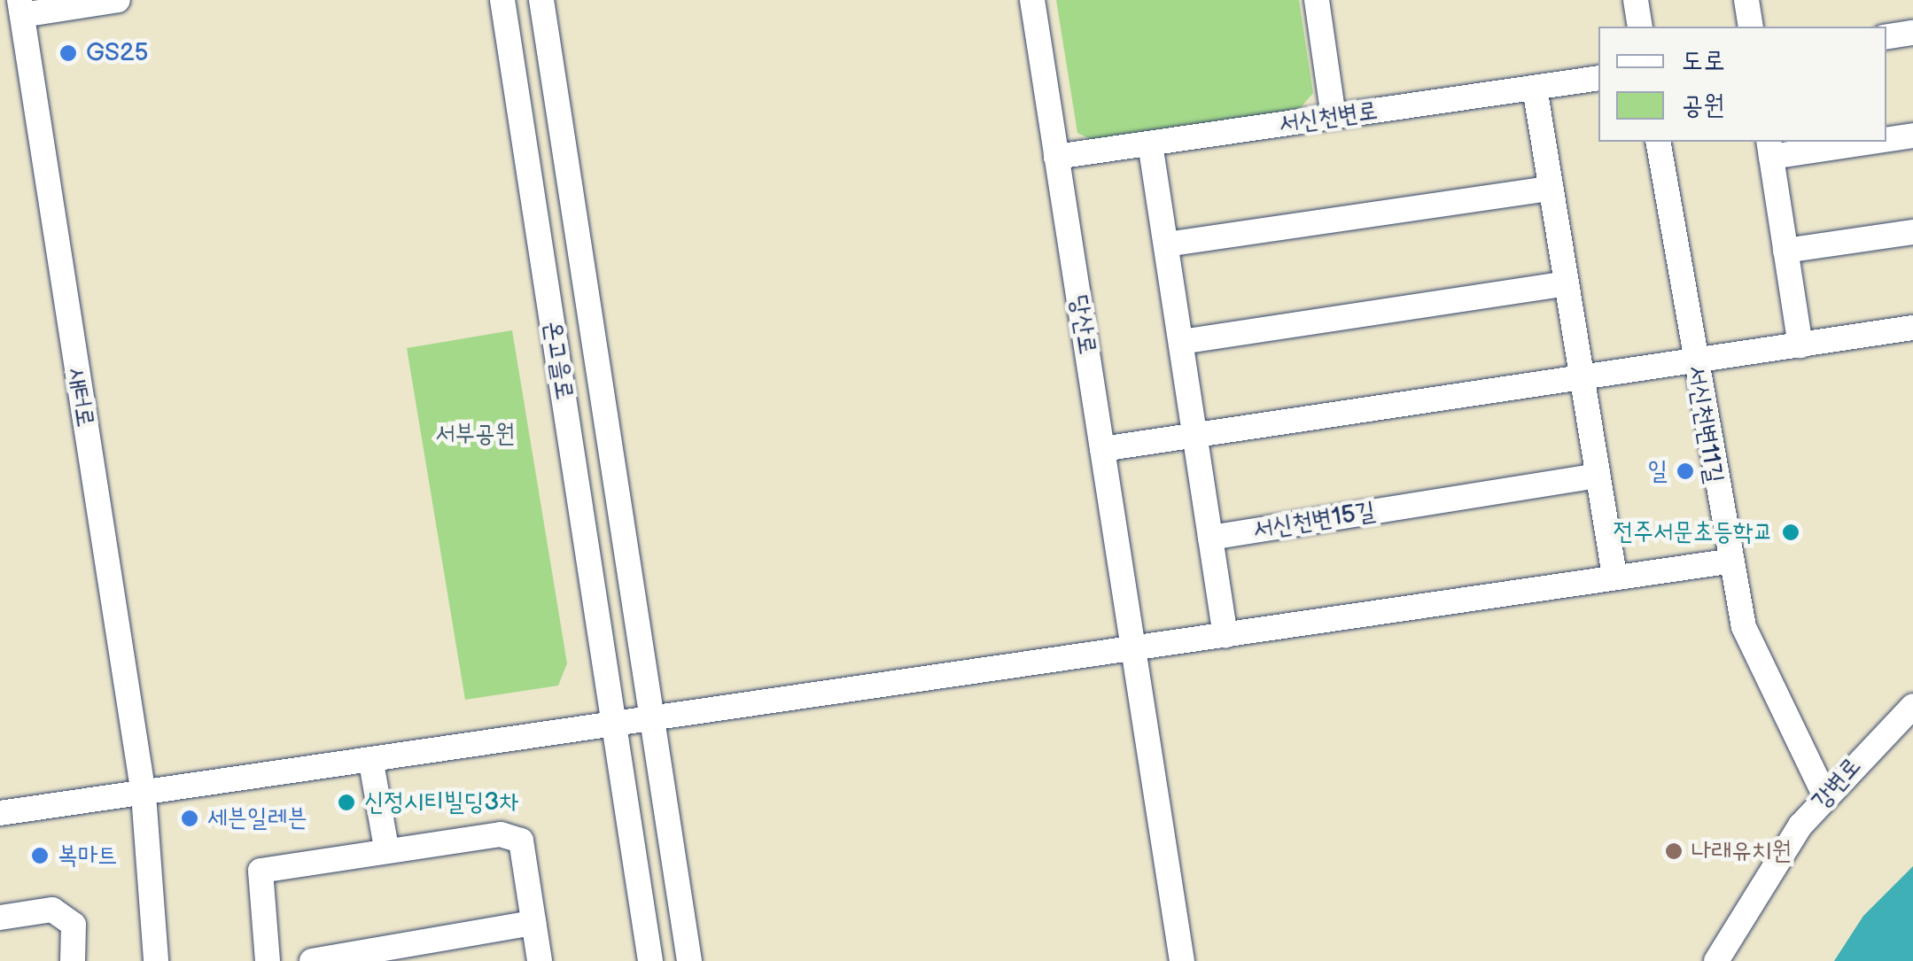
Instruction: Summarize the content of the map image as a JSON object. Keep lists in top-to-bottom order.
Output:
{
  "streets": {
    "street": [
      "서신천변로",
      "당산로",
      "온고을로",
      "새터로",
      "서신천변11길",
      "서신천변15길",
      "강변로"
    ]
  },
  "crossings": [
    ["서신천변로", "당산로"],
    ["서신천변11길", "강변로"]
  ],
  "parks": ["서부공원"],
  "places": [
    "GS25",
    "일",
    "전주서문초등학교",
    "신정시티빌딩3차",
    "세븐일레븐",
    "나래유치원",
    "복마트"
  ],
  "legend": ["도로", "공원"]
}
